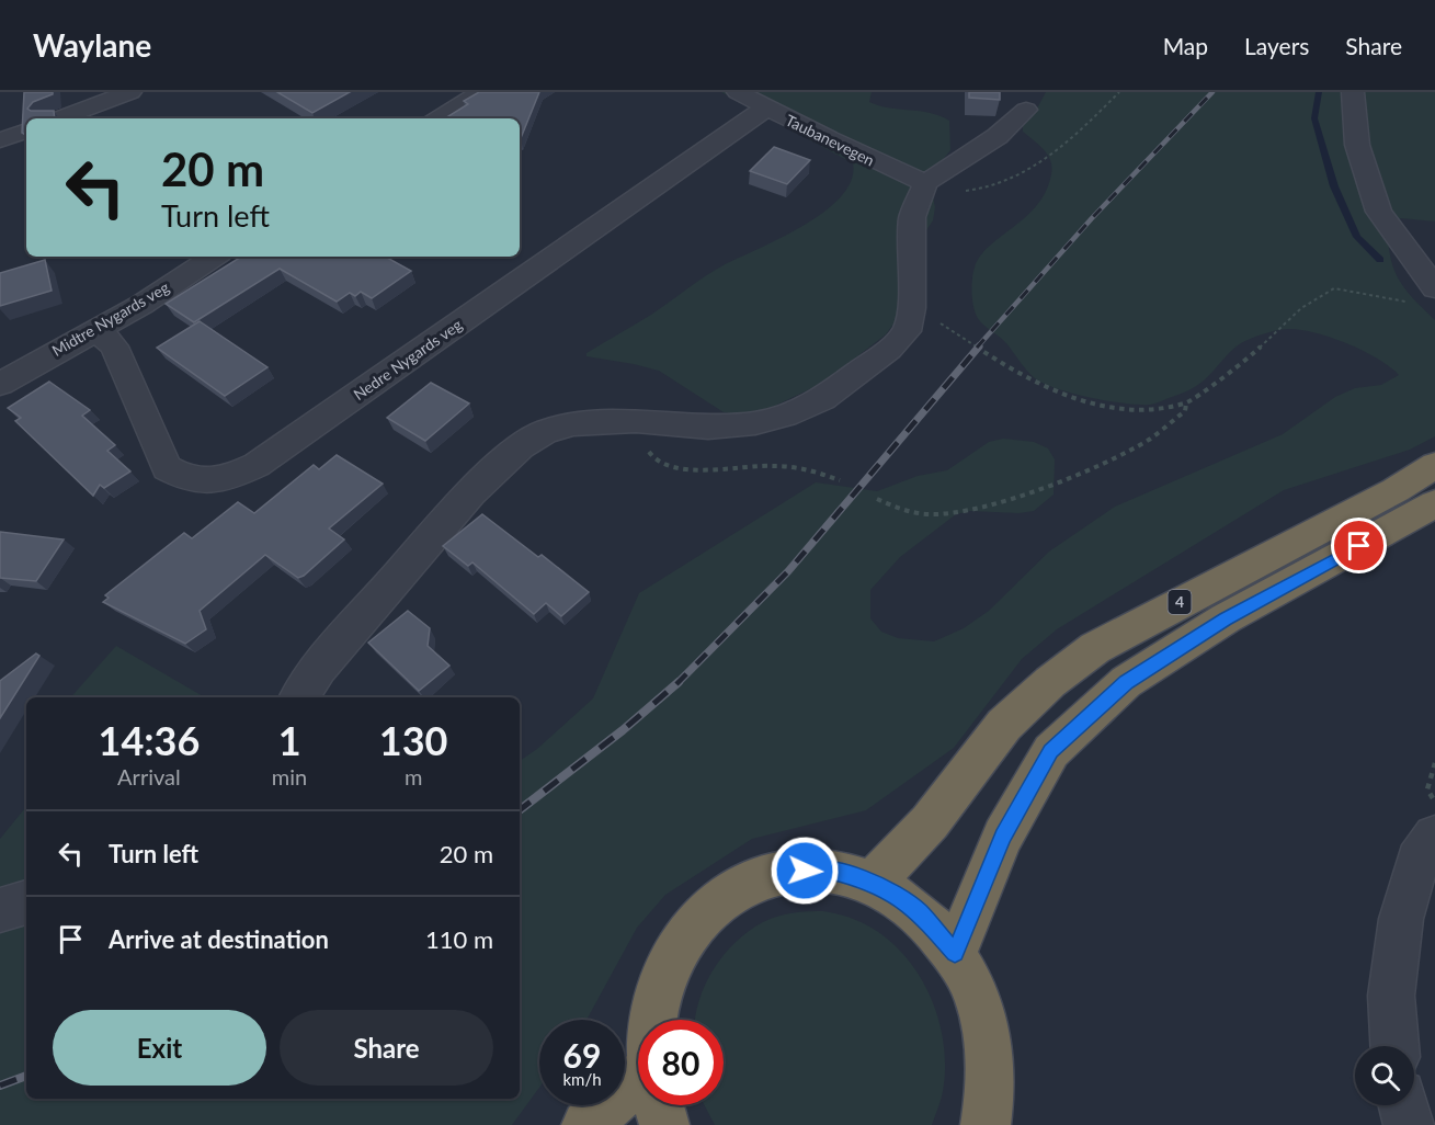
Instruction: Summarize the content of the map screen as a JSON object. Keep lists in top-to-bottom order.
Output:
{
  "streets": {
    "highway": ["4"],
    "street": ["Taubanevegen", "Midtre Nygards veg", "Nedre Nygards veg"]
  },
  "crossings": [
    ["Taubanevegen", "Nedre Nygards veg"],
    ["Midtre Nygards veg", "Nedre Nygards veg"]
  ],
  "page": {
    "header": "Waylane",
    "nav": ["Map", "Layers", "Share"],
    "turn": ["20 m", "Turn left"],
    "eta": [
      "14:36",
      "Arrival",
      "1",
      "min",
      "130",
      "m"
    ],
    "list": [
      {
        "name": "Turn left",
        "value": "20 m"
      },
      {
        "name": "Arrive at destination",
        "value": "110 m"
      }
    ],
    "buttons": ["Exit", "Share"],
    "speed": "69 km/h",
    "limit": "80"
  }
}
